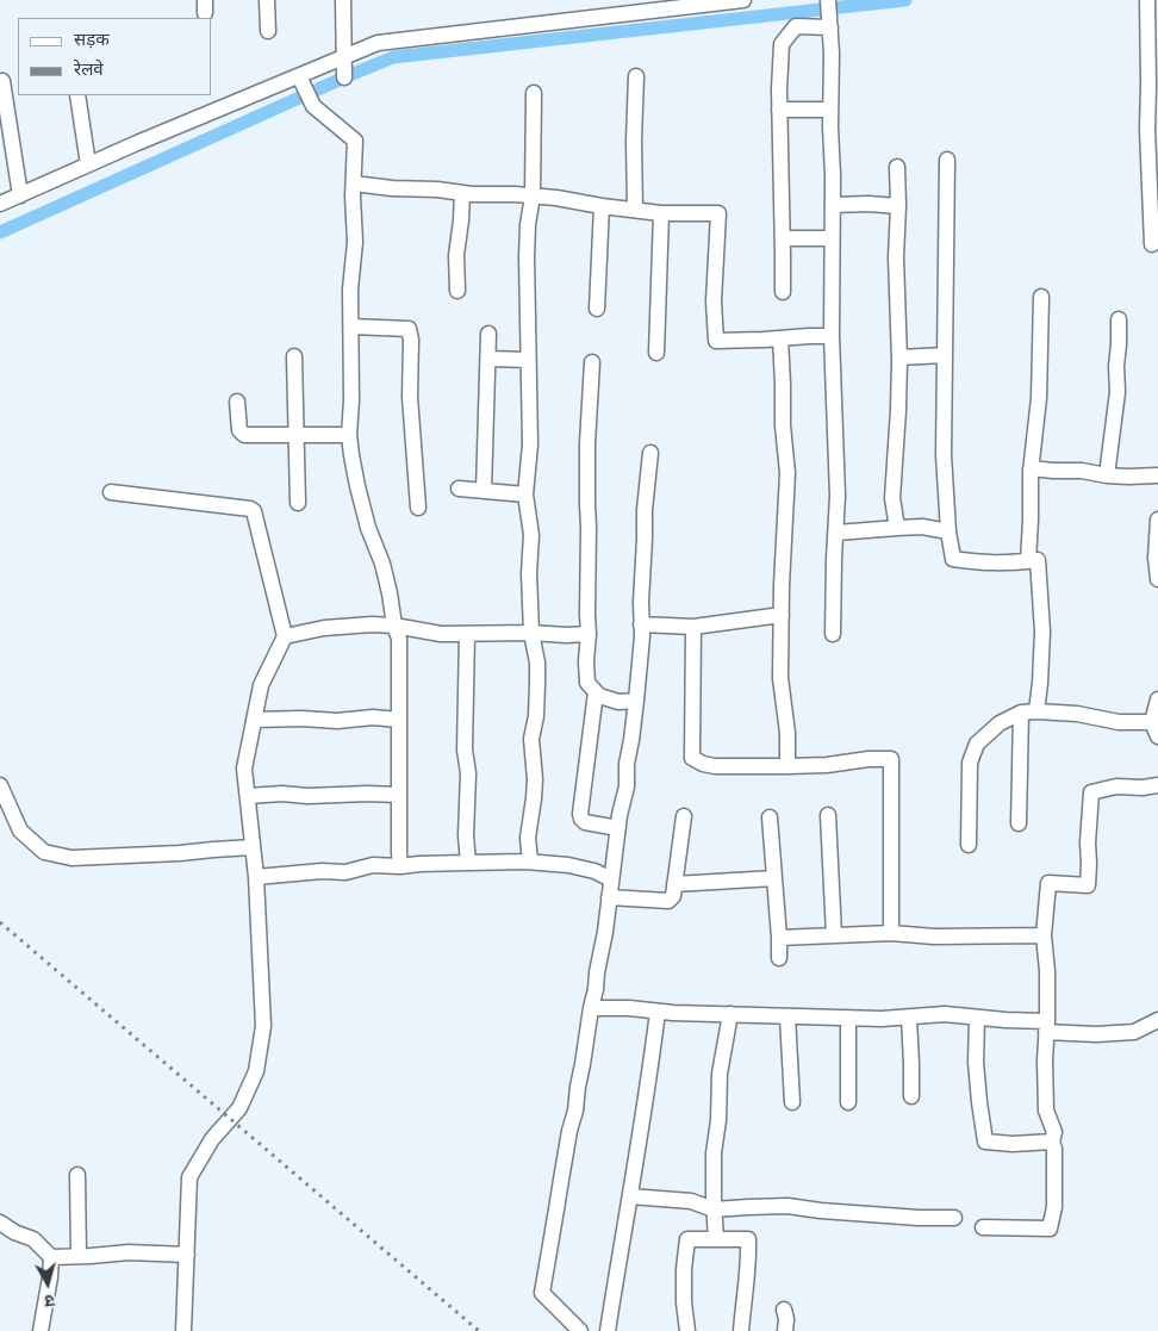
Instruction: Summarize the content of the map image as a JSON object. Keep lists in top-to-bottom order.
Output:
{
  "legend": ["सड़क", "रेलवे"],
  "north": "bottom"
}
